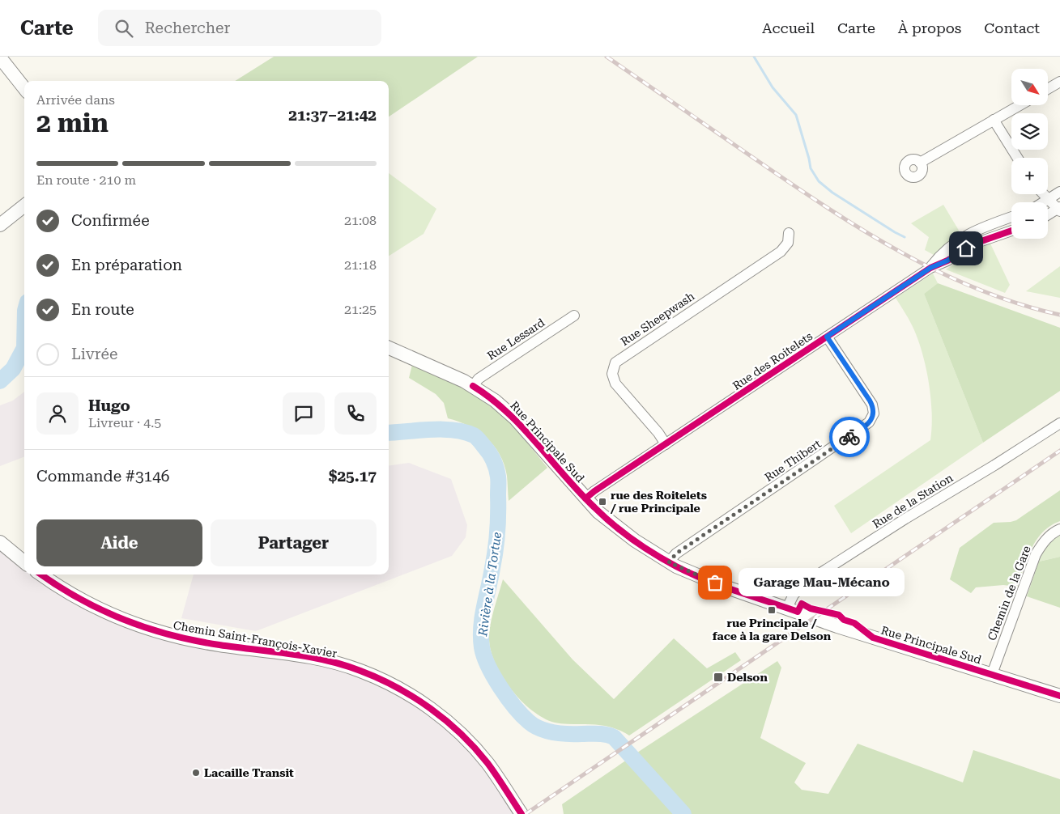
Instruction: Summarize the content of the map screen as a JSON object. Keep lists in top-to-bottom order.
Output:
{
  "streets": {
    "street": [
      "Rue Sheepwash",
      "Rue Lessard",
      "Rue des Roitelets",
      "Rue Principale Sud",
      "Rue Thibert",
      "Rue de la Station",
      "Chemin de la Gare",
      "Chemin Saint-François-Xavier"
    ]
  },
  "crossings": [
    ["Rue Sheepwash", "Rue des Roitelets"],
    ["Rue Lessard", "Rue Principale Sud"],
    ["Rue des Roitelets", "Rue Principale Sud"],
    ["Rue des Roitelets", "Rue Thibert"],
    ["Rue Principale Sud", "Rue Thibert"],
    ["Rue Principale Sud", "Rue de la Station"],
    ["Rue Principale Sud", "Chemin de la Gare"]
  ],
  "water": ["Rivière à la Tortue"],
  "places": {
    "transit": ["rue des Roitelets / rue Principale", "rue Principale / face à la gare Delson", "Delson"],
    "other": ["Garage Mau-Mécano", "Lacaille Transit"]
  },
  "north": "bottom right",
  "page": {
    "header": "Carte",
    "search": "Rechercher",
    "nav": [
      "Accueil",
      "Carte",
      "À propos",
      "Contact"
    ],
    "map_buttons": ["+", "−"],
    "heading": ["2 min", "Arrivée dans", "21:37–21:42"],
    "panel": [
      "Hugo",
      "Livreur · 4.5",
      "Commande #3146",
      "$25.17"
    ],
    "bar": "En route · 210 m",
    "list": [
      ["Confirmée", "21:08"],
      ["En préparation", "21:18"],
      ["En route", "21:25"],
      "Livrée"
    ],
    "buttons": ["Aide", "Partager"],
    "bubble": "Garage Mau-Mécano"
  }
}
